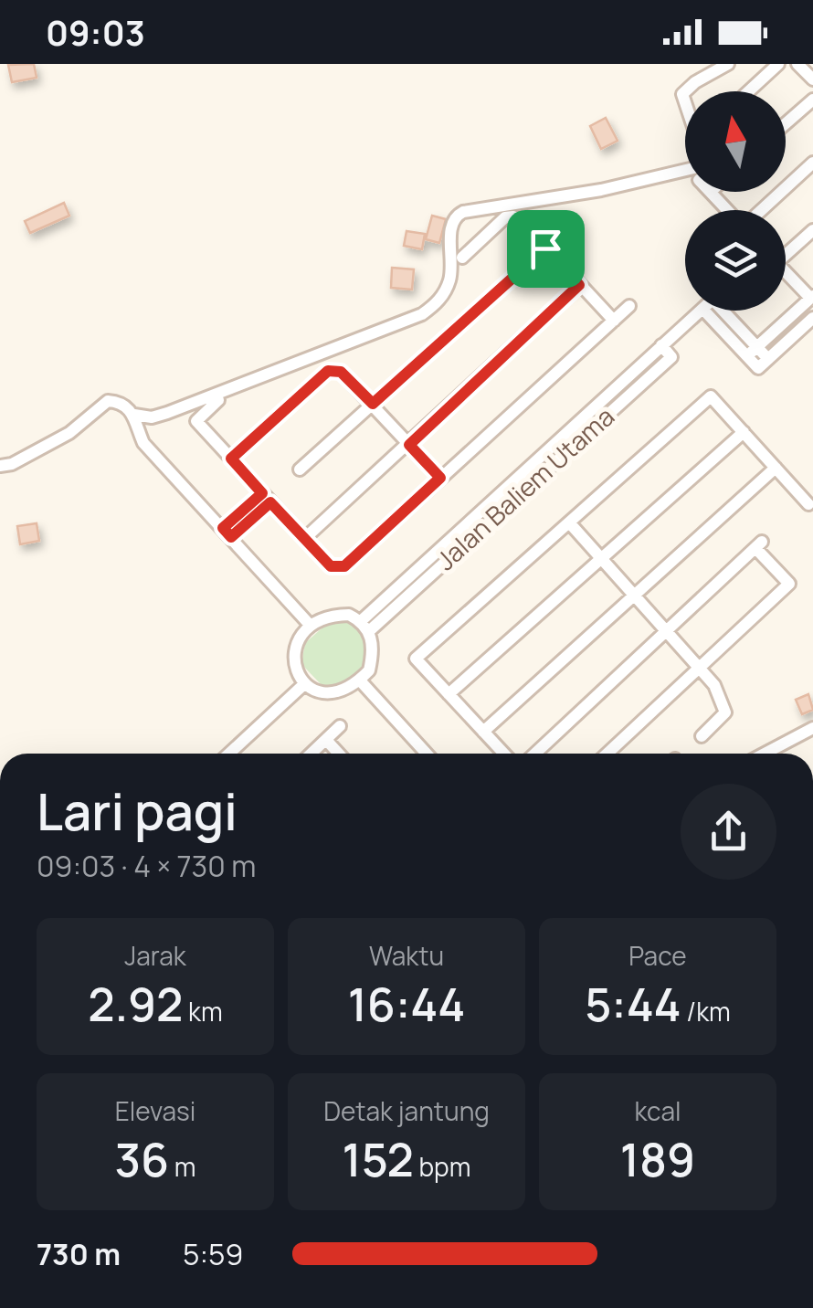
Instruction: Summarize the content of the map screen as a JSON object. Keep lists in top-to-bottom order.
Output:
{
  "streets": {
    "street": ["Jalan Baliem Utama"]
  },
  "north": "top",
  "page": {
    "status": "09:03",
    "heading": ["Lari pagi", "09:03 · 4 × 730 m"],
    "stats": [
      ["Jarak", "2.92 km"],
      ["Waktu", "16:44"],
      ["Pace", "5:44 /km"],
      ["Elevasi", "36 m"],
      ["Detak jantung", "152 bpm"],
      ["kcal", "189"]
    ],
    "list": [
      {
        "name": "730 m",
        "note": "5:59"
      }
    ]
  }
}
